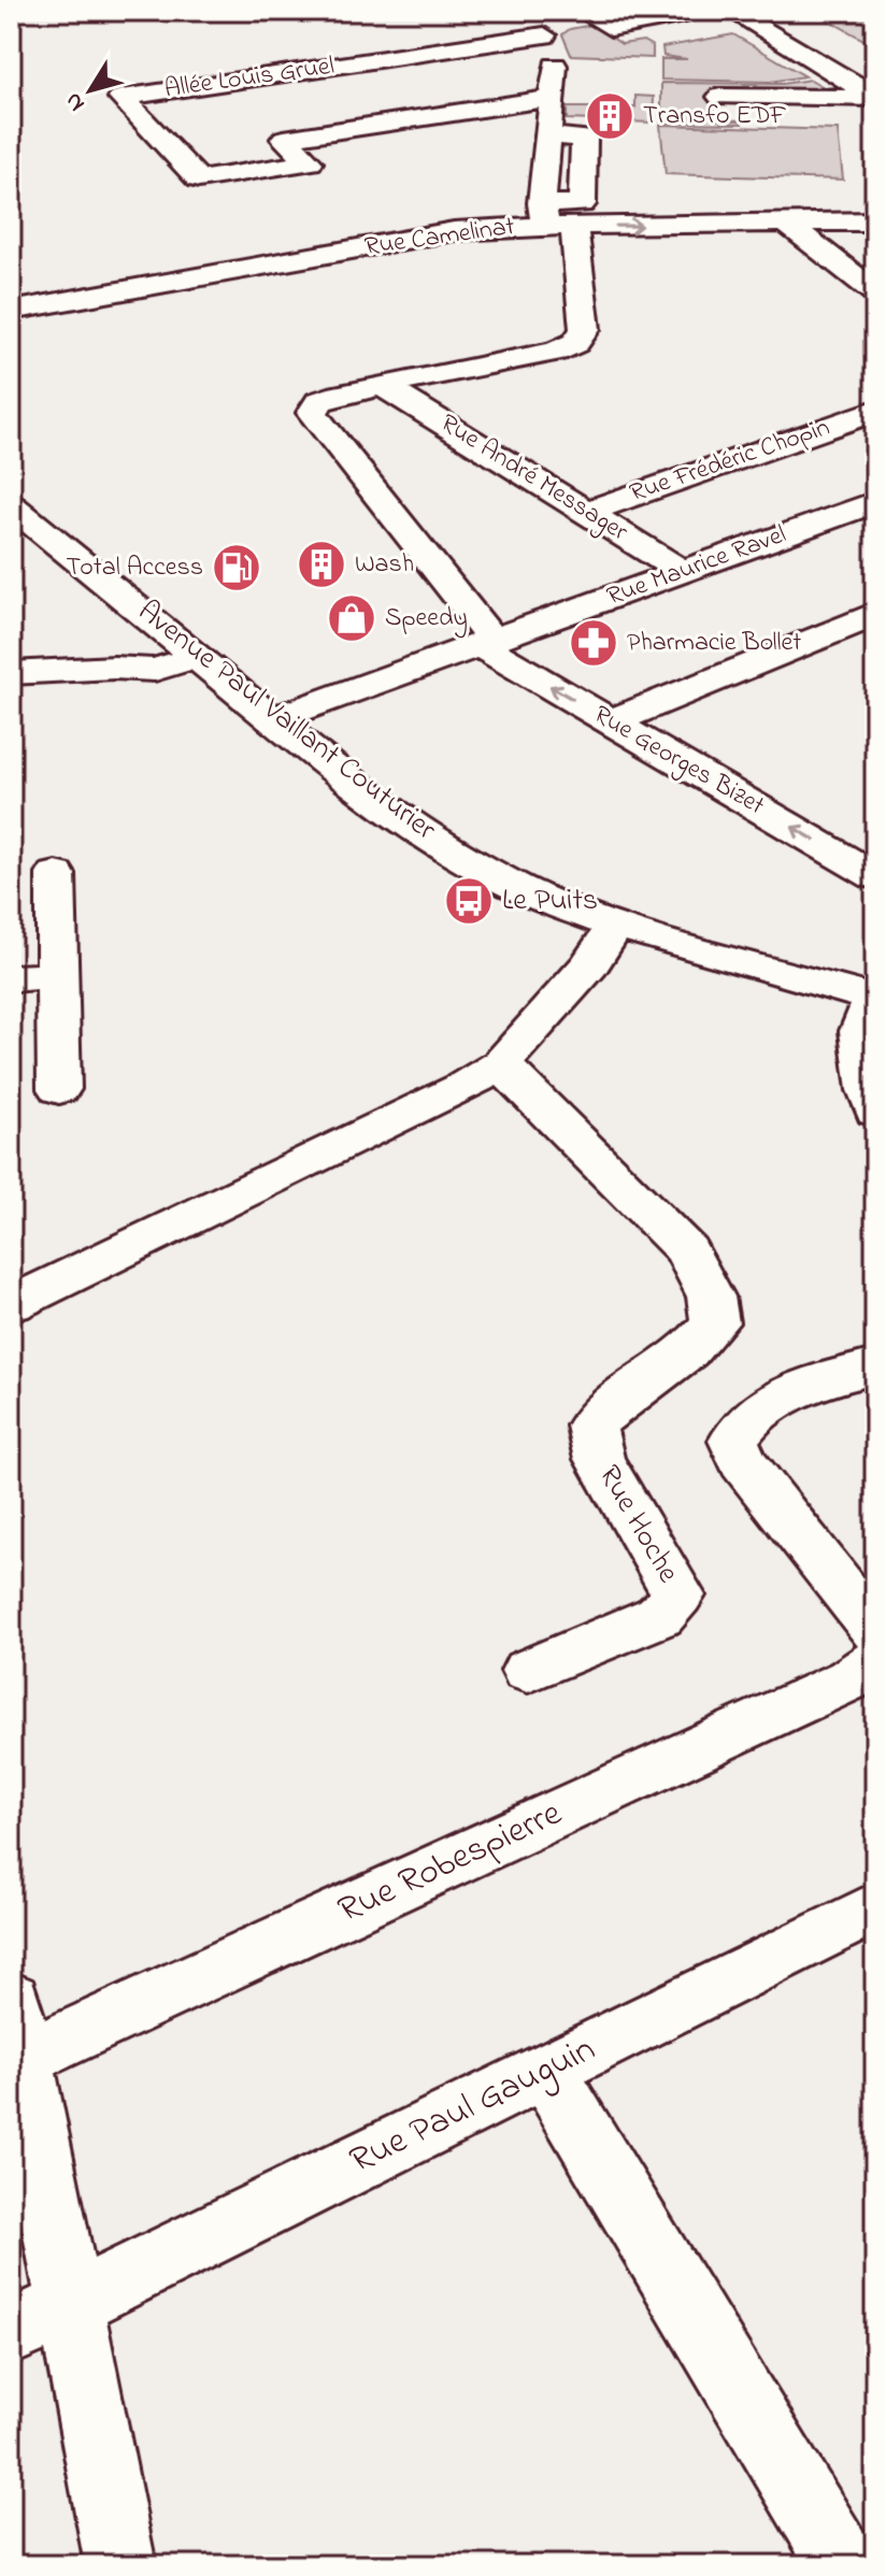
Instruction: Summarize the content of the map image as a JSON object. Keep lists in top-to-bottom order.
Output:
{
  "streets": {
    "street": [
      "Allée Louis Gruel",
      "Rue Camelinat",
      "Rue Frédéric Chopin",
      "Rue André Messager",
      "Rue Maurice Ravel",
      "Avenue Paul Vaillant Couturier",
      "Rue Georges Bizet",
      "Rue Hoche",
      "Rue Robespierre",
      "Rue Paul Gauguin"
    ]
  },
  "crossings": [
    ["Rue Frédéric Chopin", "Rue André Messager"],
    ["Rue André Messager", "Rue Maurice Ravel"],
    ["Rue Maurice Ravel", "Avenue Paul Vaillant Couturier"],
    ["Rue Maurice Ravel", "Rue Georges Bizet"]
  ],
  "one_way": ["Rue Georges Bizet"],
  "places": {
    "building": ["Transfo EDF", "Wash"],
    "fuel station": ["Total Access"],
    "shop": ["Speedy"],
    "pharmacy": ["Pharmacie Bollet"],
    "bus stop": ["Le Puits"]
  },
  "north": "bottom left"
}
